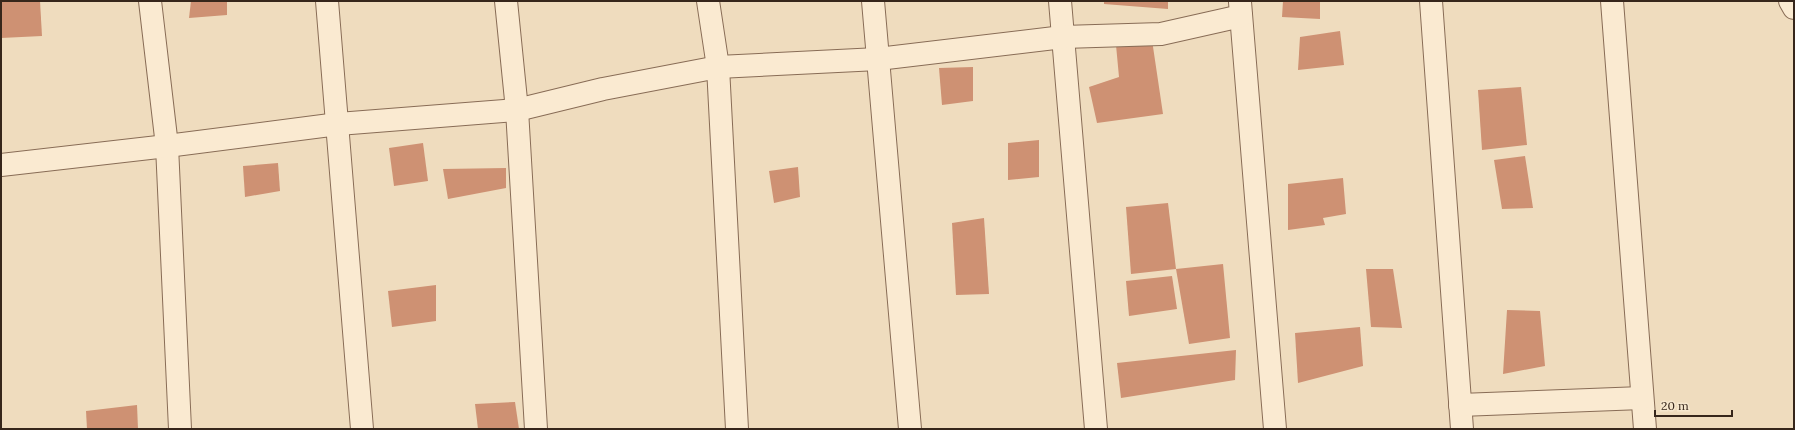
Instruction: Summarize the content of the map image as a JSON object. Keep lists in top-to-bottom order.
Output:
{
  "scale_bar": "20 m"
}
